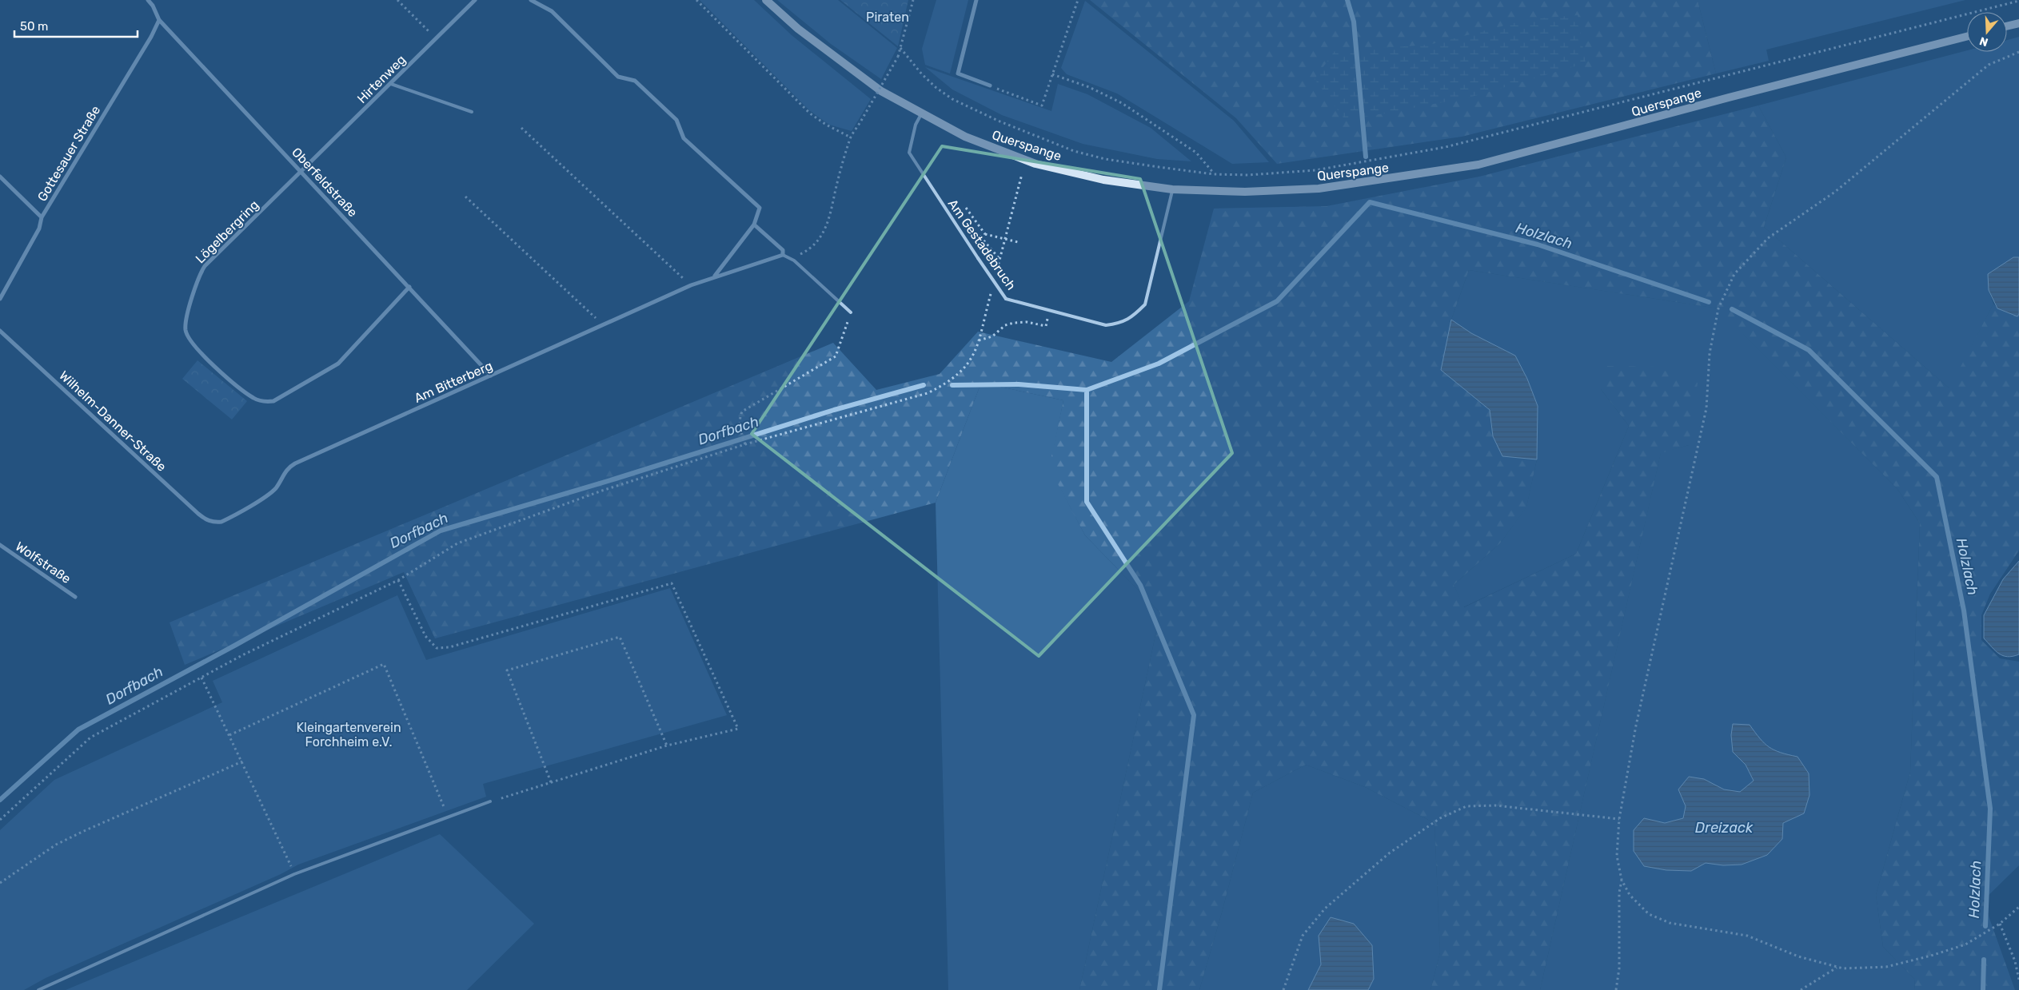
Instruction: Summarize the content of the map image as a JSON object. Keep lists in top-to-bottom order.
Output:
{
  "streets": {
    "main road": ["Querspange"],
    "street": [
      "Hirtenweg",
      "Gottesauer Straße",
      "Oberfeldstraße",
      "Lögelbergring",
      "Am Bitterberg",
      "Wilhelm-Danner-Straße",
      "Wolfstraße"
    ],
    "lane": ["Am Gestadebruch"]
  },
  "crossings": [
    ["Hirtenweg", "Oberfeldstraße"],
    ["Hirtenweg", "Lögelbergring"],
    ["Querspange", "Am Gestadebruch"],
    ["Gottesauer Straße", "Oberfeldstraße"],
    ["Oberfeldstraße", "Lögelbergring"],
    ["Oberfeldstraße", "Am Bitterberg"],
    ["Am Bitterberg", "Wilhelm-Danner-Straße"]
  ],
  "water": ["Holzlach", "Dorfbach", "Dreizack"],
  "parks": ["Piraten", "Kleingartenverein Forchheim e.V."],
  "scale_bar": "50 m",
  "north": "bottom"
}
